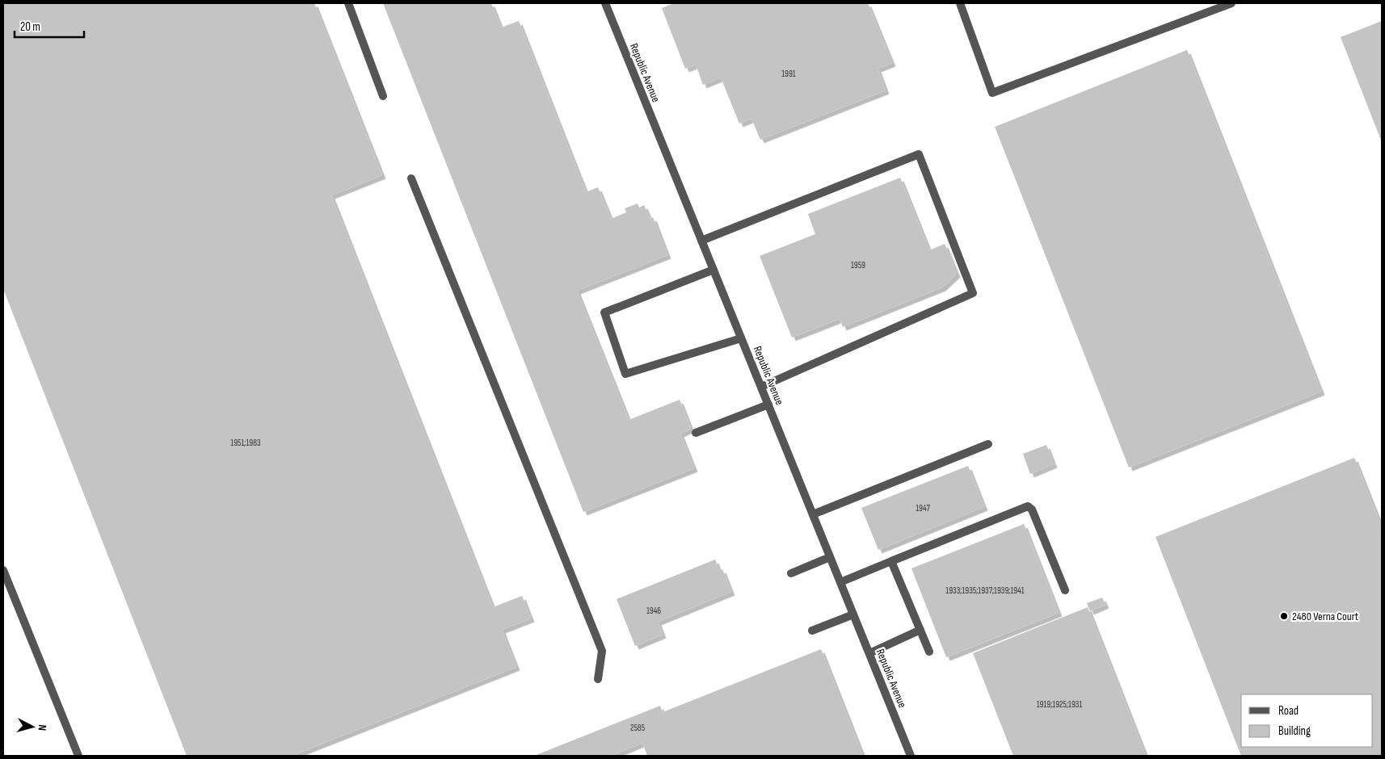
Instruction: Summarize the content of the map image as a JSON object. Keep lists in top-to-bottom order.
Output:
{
  "streets": {
    "street": ["Republic Avenue"]
  },
  "places": ["2480 Verna Court"],
  "house_numbers": [
    "1991",
    "1959",
    "1951;1983",
    "1947",
    "1933;1935;1937;1939;1941",
    "1946",
    "1919;1925;1931",
    "2585"
  ],
  "legend": ["Road", "Building"],
  "scale_bar": "20 m",
  "north": "right"
}
